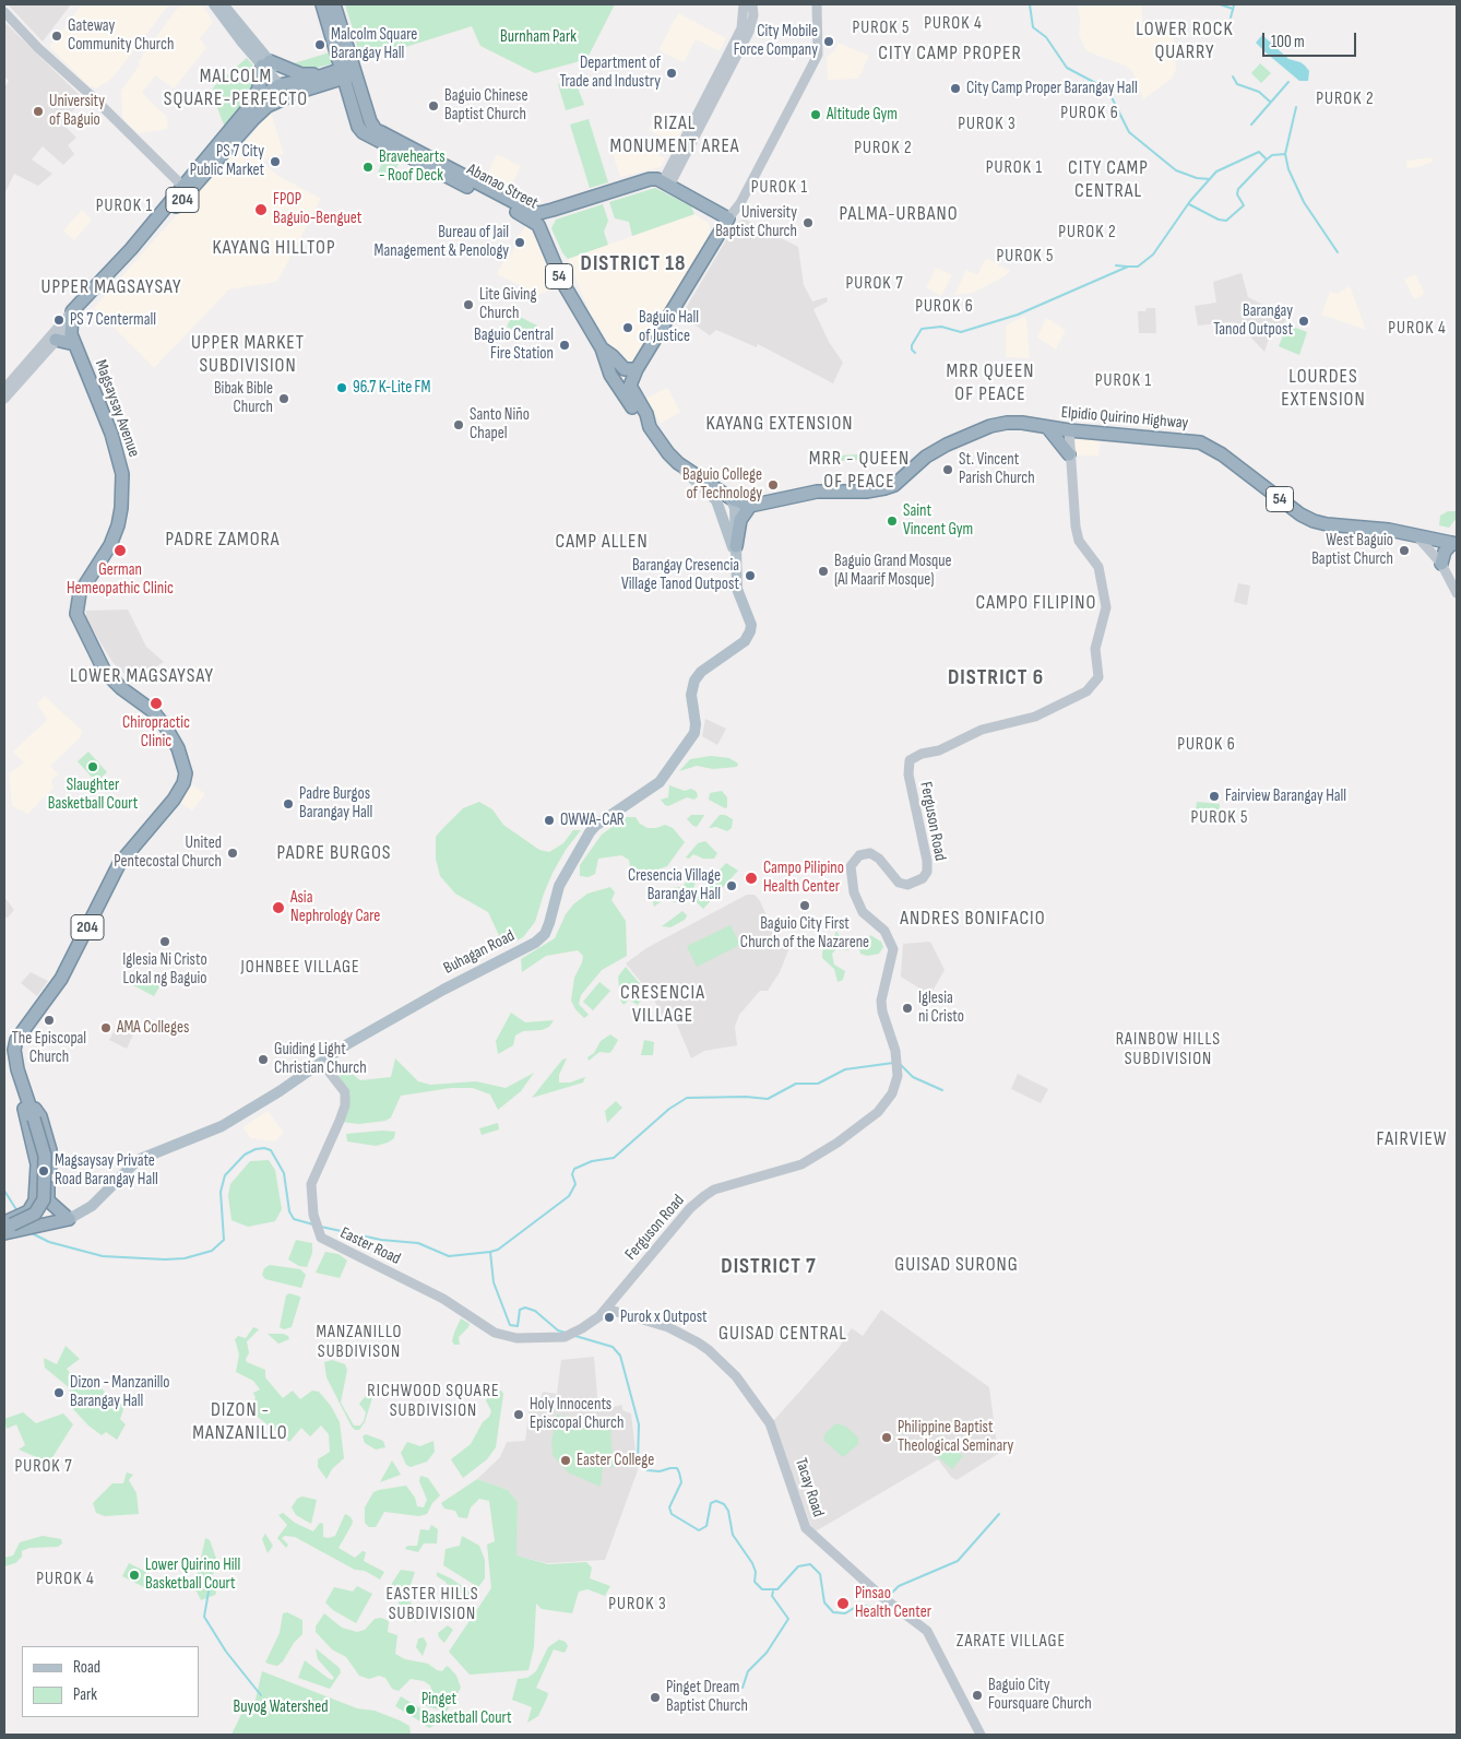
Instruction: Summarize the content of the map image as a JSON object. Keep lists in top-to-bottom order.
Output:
{
  "streets": {
    "highway": [
      "Abanao Street",
      "204",
      "54",
      "Magsaysay Avenue",
      "Elpidio Quirino Highway",
      "Buhagan Road"
    ],
    "main road": ["Ferguson Road", "Easter Road", "Tacay Road"]
  },
  "crossings": [
    ["Abanao Street", "54"],
    ["204", "Magsaysay Avenue"],
    ["54", "Elpidio Quirino Highway"],
    ["54", "Buhagan Road"],
    ["Magsaysay Avenue", "Buhagan Road"],
    ["Elpidio Quirino Highway", "Ferguson Road"],
    ["Ferguson Road", "Easter Road"],
    ["Ferguson Road", "Tacay Road"],
    ["Buhagan Road", "Easter Road"]
  ],
  "districts": [
    "PUROK 4",
    "PUROK 5",
    "LOWER ROCK QUARRY",
    "CITY CAMP PROPER",
    "MALCOLM SQUARE-PERFECTO",
    "PUROK 2",
    "PUROK 6",
    "RIZAL MONUMENT AREA",
    "PUROK 3",
    "PUROK 2",
    "PUROK 1",
    "CITY CAMP CENTRAL",
    "PUROK 1",
    "PUROK 1",
    "PALMA-URBANO",
    "PUROK 2",
    "KAYANG HILLTOP",
    "PUROK 5",
    "DISTRICT 18",
    "PUROK 7",
    "UPPER MAGSAYSAY",
    "PUROK 6",
    "PUROK 4",
    "UPPER MARKET SUBDIVISION",
    "MRR QUEEN OF PEACE",
    "LOURDES EXTENSION",
    "PUROK 1",
    "KAYANG EXTENSION",
    "MRR - QUEEN OF PEACE",
    "PADRE ZAMORA",
    "CAMP ALLEN",
    "CAMPO FILIPINO",
    "LOWER MAGSAYSAY",
    "DISTRICT 6",
    "PUROK 6",
    "PUROK 5",
    "PADRE BURGOS",
    "ANDRES BONIFACIO",
    "JOHNBEE VILLAGE",
    "CRESENCIA VILLAGE",
    "RAINBOW HILLS SUBDIVISION",
    "FAIRVIEW",
    "GUISAD SURONG",
    "DISTRICT 7",
    "MANZANILLO SUBDIVISON",
    "GUISAD CENTRAL",
    "RICHWOOD SQUARE SUBDIVISION",
    "DIZON - MANZANILLO",
    "PUROK 7",
    "PUROK 4",
    "EASTER HILLS SUBDIVISION",
    "PUROK 3",
    "ZARATE VILLAGE"
  ],
  "parks": ["Burnham Park", "Buyog Watershed"],
  "places": [
    "Gateway Community Church",
    "City Mobile Force Company",
    "Malcolm Square Barangay Hall",
    "Department of Trade and Industry",
    "City Camp Proper Barangay Hall",
    "Baguio Chinese Baptist Church",
    "University of Baguio",
    "Altitude Gym",
    "PS 7 City Public Market",
    "Bravehearts - Roof Deck",
    "FPOP Baguio-Benguet",
    "University Baptist Church",
    "Bureau of Jail Management & Penology",
    "Lite Giving Church",
    "PS 7 Centermall",
    "Barangay Tanod Outpost",
    "Baguio Hall of Justice",
    "Baguio Central Fire Station",
    "96.7 K-Lite FM",
    "Bibak Bible Church",
    "Santo Niño Chapel",
    "St. Vincent Parish Church",
    "Baguio College of Technology",
    "Saint Vincent Gym",
    "German Hemeopathic Clinic",
    "West Baguio Baptist Church",
    "Baguio Grand Mosque (Al Maarif Mosque)",
    "Barangay Cresencia Village Tanod Outpost",
    "Chiropractic Clinic",
    "Slaughter Basketball Court",
    "Fairview Barangay Hall",
    "Padre Burgos Barangay Hall",
    "OWWA-CAR",
    "United Pentecostal Church",
    "Campo Pilipino Health Center",
    "Cresencia Village Barangay Hall",
    "Baguio City First Church of the Nazarene",
    "Asia Nephrology Care",
    "Iglesia Ni Cristo Lokal ng Baguio",
    "Iglesia ni Cristo",
    "The Episcopal Church",
    "AMA Colleges",
    "Guiding Light Christian Church",
    "Magsaysay Private Road Barangay Hall",
    "Purok x Outpost",
    "Dizon - Manzanillo Barangay Hall",
    "Holy Innocents Episcopal Church",
    "Philippine Baptist Theological Seminary",
    "Easter College",
    "Lower Quirino Hill Basketball Court",
    "Pinsao Health Center",
    "Baguio City Foursquare Church",
    "Pinget Dream Baptist Church",
    "Pinget Basketball Court"
  ],
  "legend": ["Road", "Park"],
  "scale_bar": "100 m"
}
